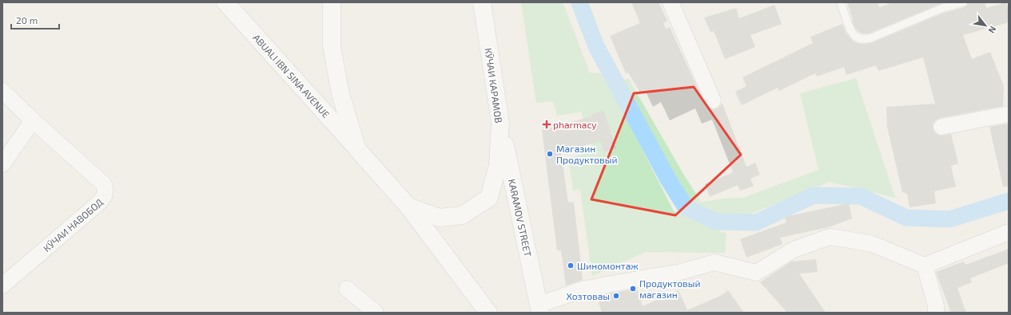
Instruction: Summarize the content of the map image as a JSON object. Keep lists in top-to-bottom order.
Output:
{
  "streets": {
    "main road": ["ABUALI IBN SINA AVENUE", "КӮЧАИ КАРАМОВ", "KARAMOV STREET"],
    "street": ["КӮЧАИ НАВОБОД"]
  },
  "crossings": [
    ["ABUALI IBN SINA AVENUE", "КӮЧАИ КАРАМОВ"],
    ["КӮЧАИ КАРАМОВ", "KARAMOV STREET"]
  ],
  "places": {
    "health": ["pharmacy"],
    "other": [
      "Магазин Продуктовый",
      "Шиномонтаж",
      "Продуктовый магазин",
      "Хозтоваы"
    ]
  },
  "scale_bar": "20 m",
  "north": "bottom right"
}
